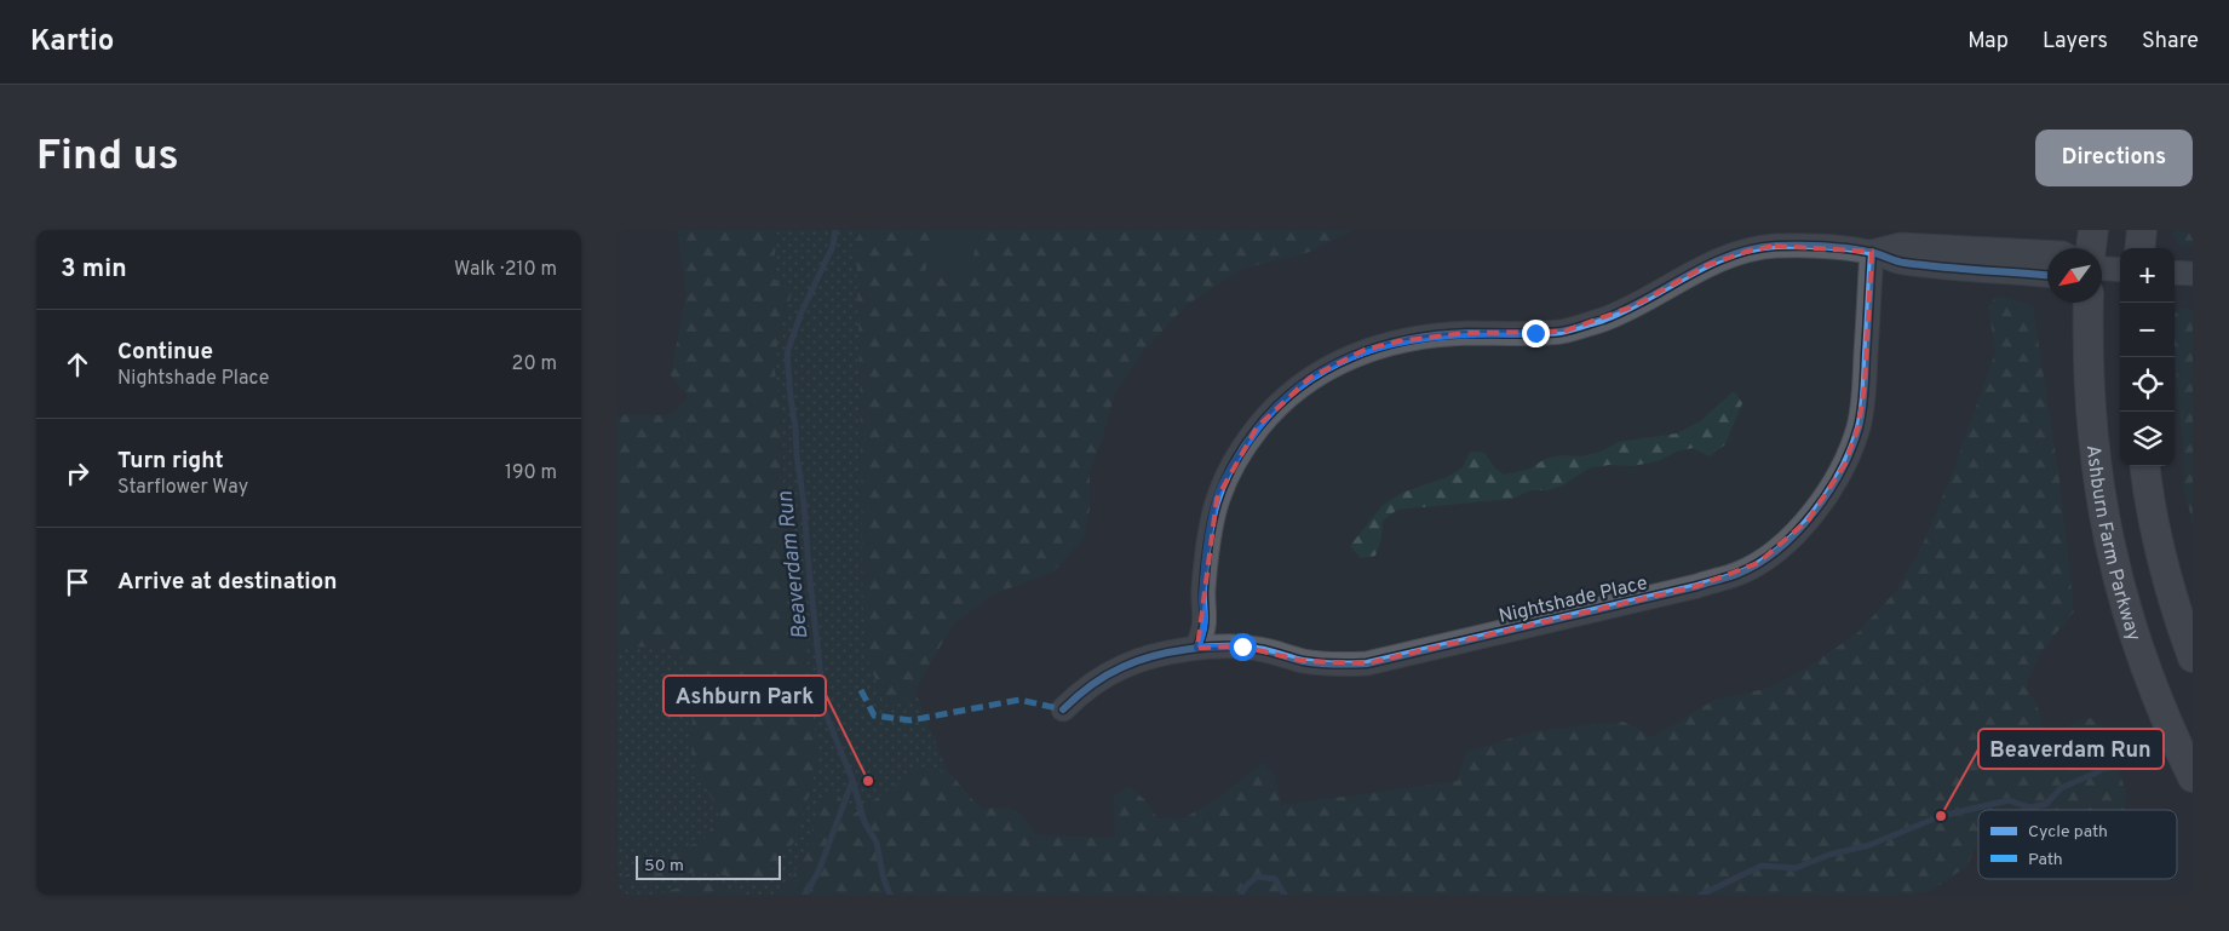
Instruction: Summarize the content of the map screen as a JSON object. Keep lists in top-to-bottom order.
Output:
{
  "streets": {
    "main road": ["Ashburn Farm Parkway"],
    "street": ["Nightshade Place"]
  },
  "water": ["Beaverdam Run"],
  "places": ["Ashburn Park", "Beaverdam Run"],
  "legend": ["Cycle path", "Path"],
  "scale_bar": "50 m",
  "north": "bottom left",
  "page": {
    "header": "Kartio",
    "nav": ["Map", "Layers", "Share"],
    "buttons": "Directions",
    "title": "Find us",
    "heading": ["3 min", "Walk · 210 m"],
    "map_buttons": ["+", "−"],
    "list": [
      ["Continue", "Nightshade Place", "20 m"],
      ["Turn right", "Starflower Way", "190 m"],
      "Arrive at destination"
    ],
    "scale": "50 m"
  }
}
